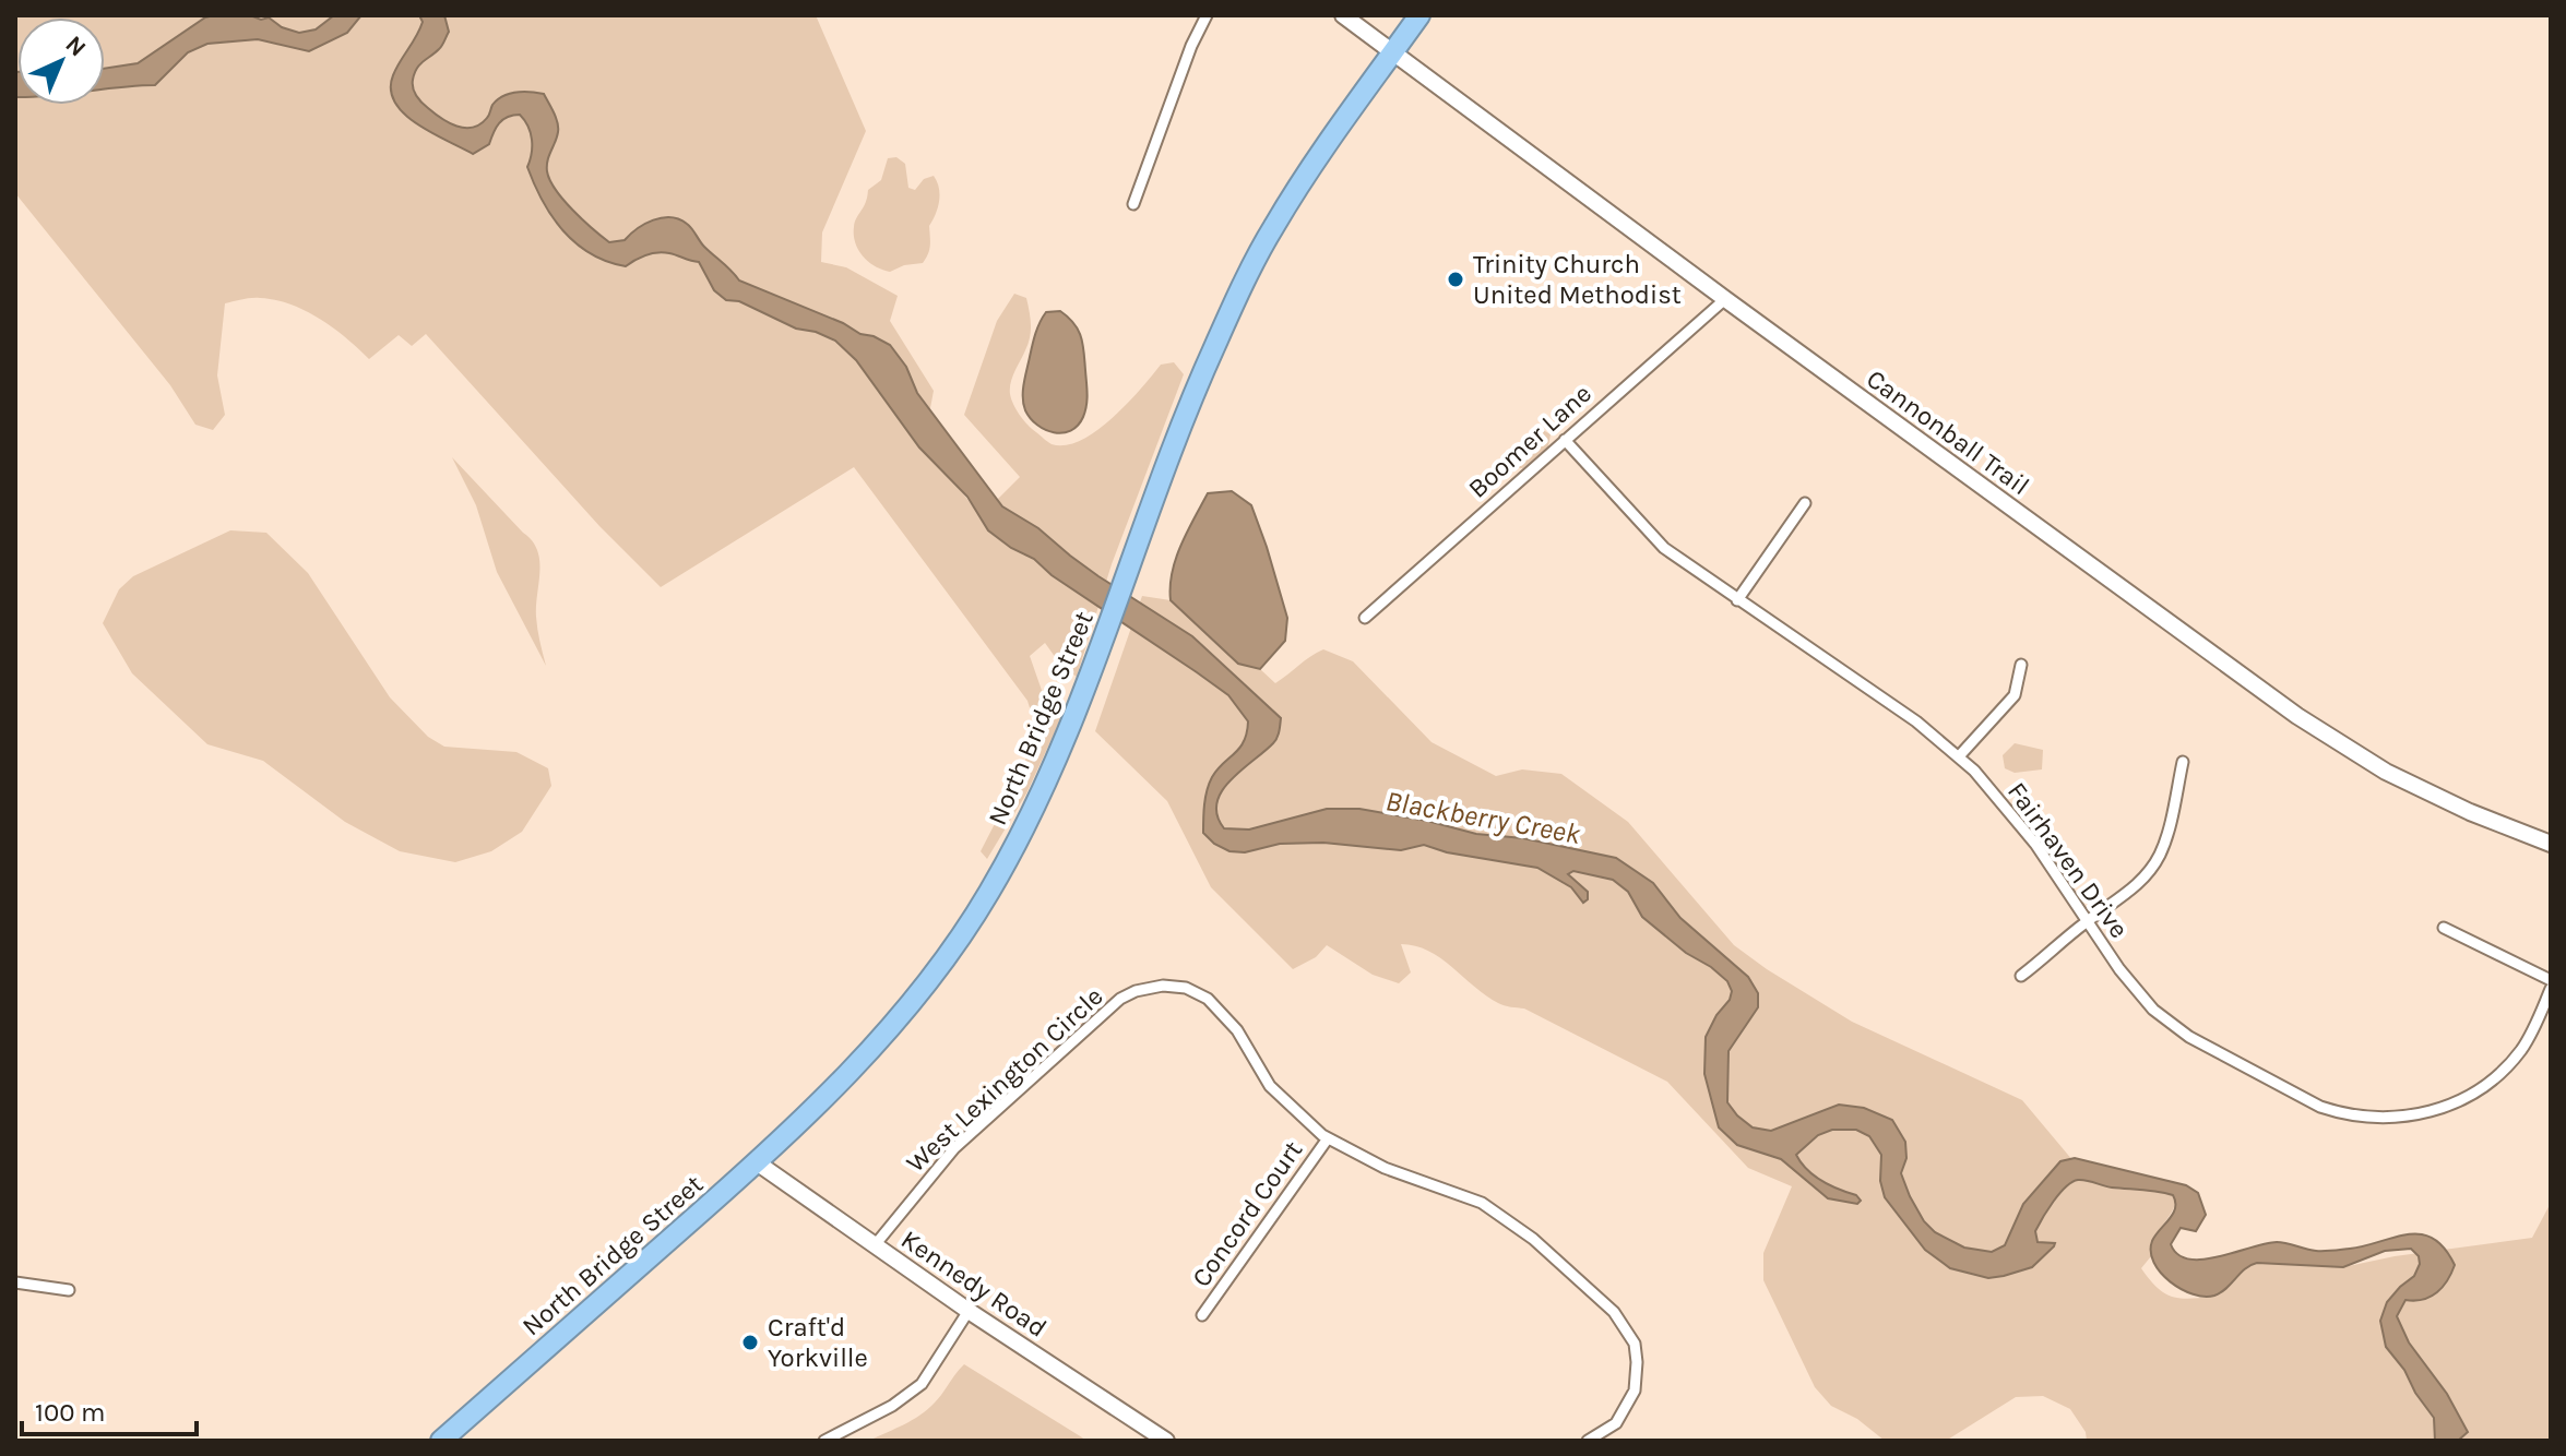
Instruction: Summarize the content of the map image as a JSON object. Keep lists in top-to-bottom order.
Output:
{
  "streets": {
    "highway": ["North Bridge Street"],
    "street": [
      "Cannonball Trail",
      "Boomer Lane",
      "Fairhaven Drive",
      "West Lexington Circle",
      "Concord Court",
      "Kennedy Road"
    ]
  },
  "crossings": [
    ["Cannonball Trail", "Boomer Lane"],
    ["Cannonball Trail", "North Bridge Street"],
    ["Boomer Lane", "Fairhaven Drive"],
    ["North Bridge Street", "Kennedy Road"],
    ["West Lexington Circle", "Concord Court"],
    ["West Lexington Circle", "Kennedy Road"]
  ],
  "water": ["Blackberry Creek"],
  "places": ["Trinity Church United Methodist", "Craft'd Yorkville"],
  "scale_bar": "100 m",
  "north": "top right"
}
